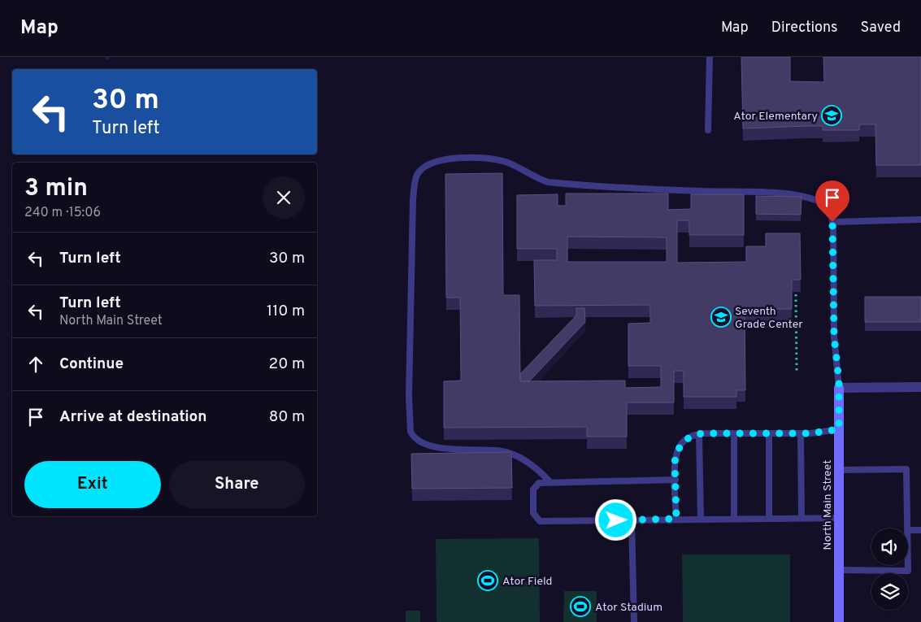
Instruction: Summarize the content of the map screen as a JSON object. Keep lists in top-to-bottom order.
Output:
{
  "streets": {
    "street": ["North Main Street"]
  },
  "places": {
    "school or university": ["Ator Elementary", "Seventh Grade Center"],
    "sports": ["Ator Field", "Ator Stadium"]
  },
  "page": {
    "header": "Map",
    "nav": ["Map", "Directions", "Saved"],
    "turn": ["30 m", "Turn left"],
    "heading": ["3 min", "240 m · 15:06"],
    "list": [
      {
        "name": "Turn left",
        "value": "30 m"
      },
      {
        "name": "Turn left",
        "note": "North Main Street",
        "value": "110 m"
      },
      {
        "name": "Continue",
        "value": "20 m"
      },
      {
        "name": "Arrive at destination",
        "value": "80 m"
      }
    ],
    "buttons": ["Exit", "Share"]
  }
}
